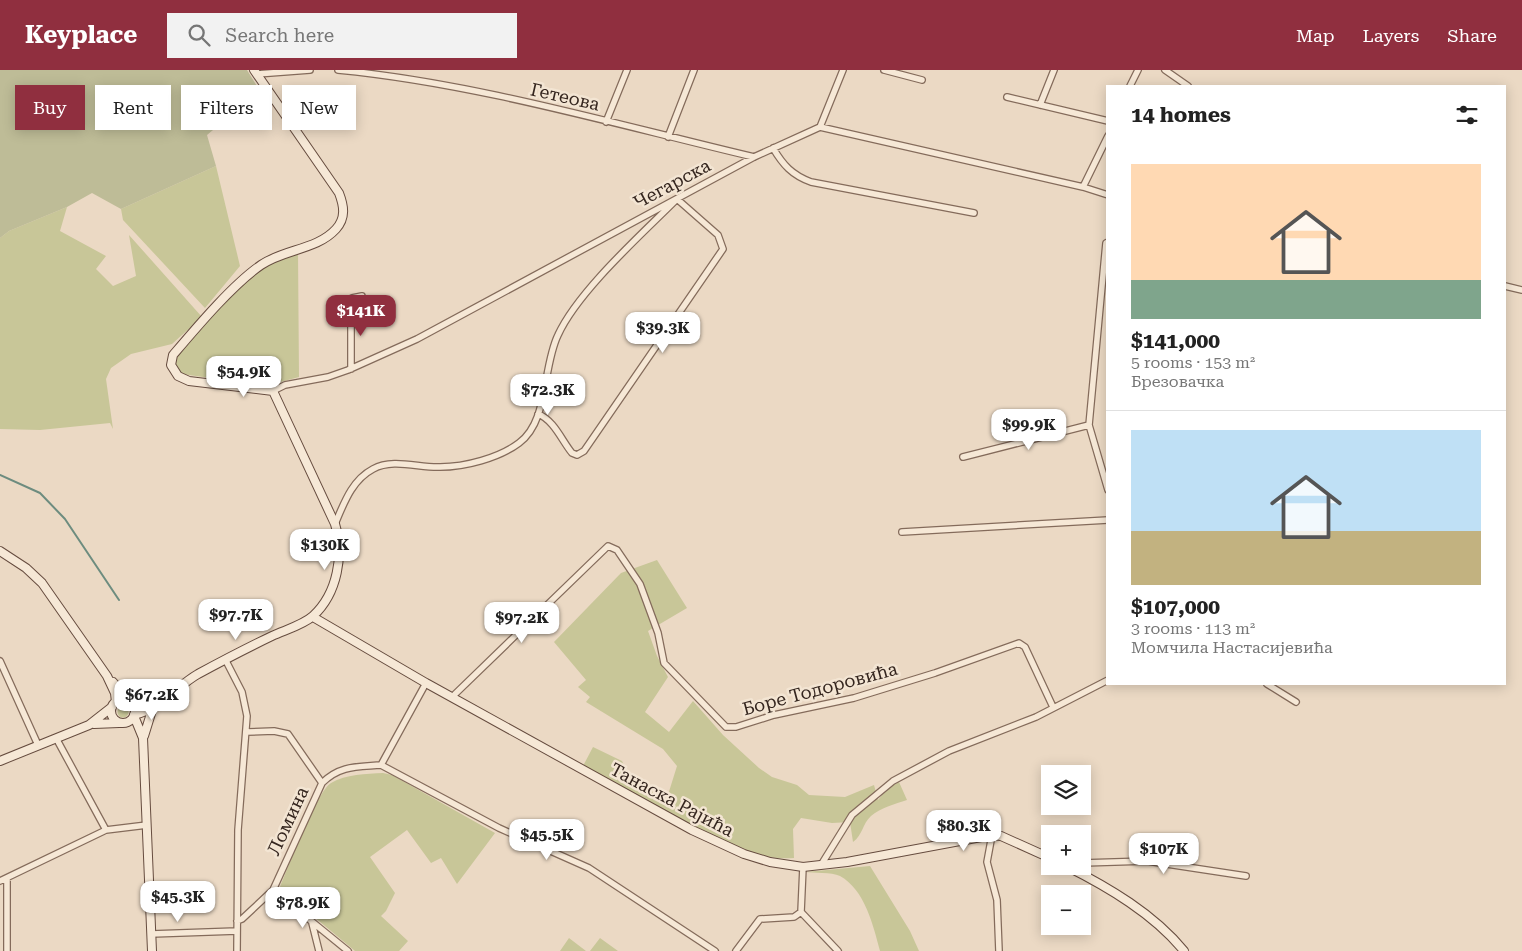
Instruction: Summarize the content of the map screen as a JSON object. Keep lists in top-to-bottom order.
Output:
{
  "streets": {
    "street": [
      "Гетеова",
      "Чегарска",
      "Боре Тодоровића",
      "Танаска Рајића",
      "Ломина"
    ]
  },
  "crossings": [
    ["Гетеова", "Чегарска"],
    ["Боре Тодоровића", "Танаска Рајића"]
  ],
  "page": {
    "header": "Keyplace",
    "search": "Search here",
    "nav": ["Map", "Layers", "Share"],
    "chip": [
      "Buy",
      "Rent",
      "Filters",
      "New"
    ],
    "heading": "14 homes",
    "list": [
      {
        "name": "$141,000",
        "note": "5 rooms · 153 m² · Брезовачка"
      },
      {
        "name": "$107,000",
        "note": "3 rooms · 113 m² · Момчила Настасијевића"
      }
    ],
    "price": [
      "$141K",
      "$39.3K",
      "$54.9K",
      "$72.3K",
      "$99.9K",
      "$130K",
      "$97.7K",
      "$97.2K",
      "$67.2K",
      "$80.3K",
      "$45.5K",
      "$107K",
      "$45.3K",
      "$78.9K"
    ],
    "map_buttons": ["+", "−"]
  }
}
